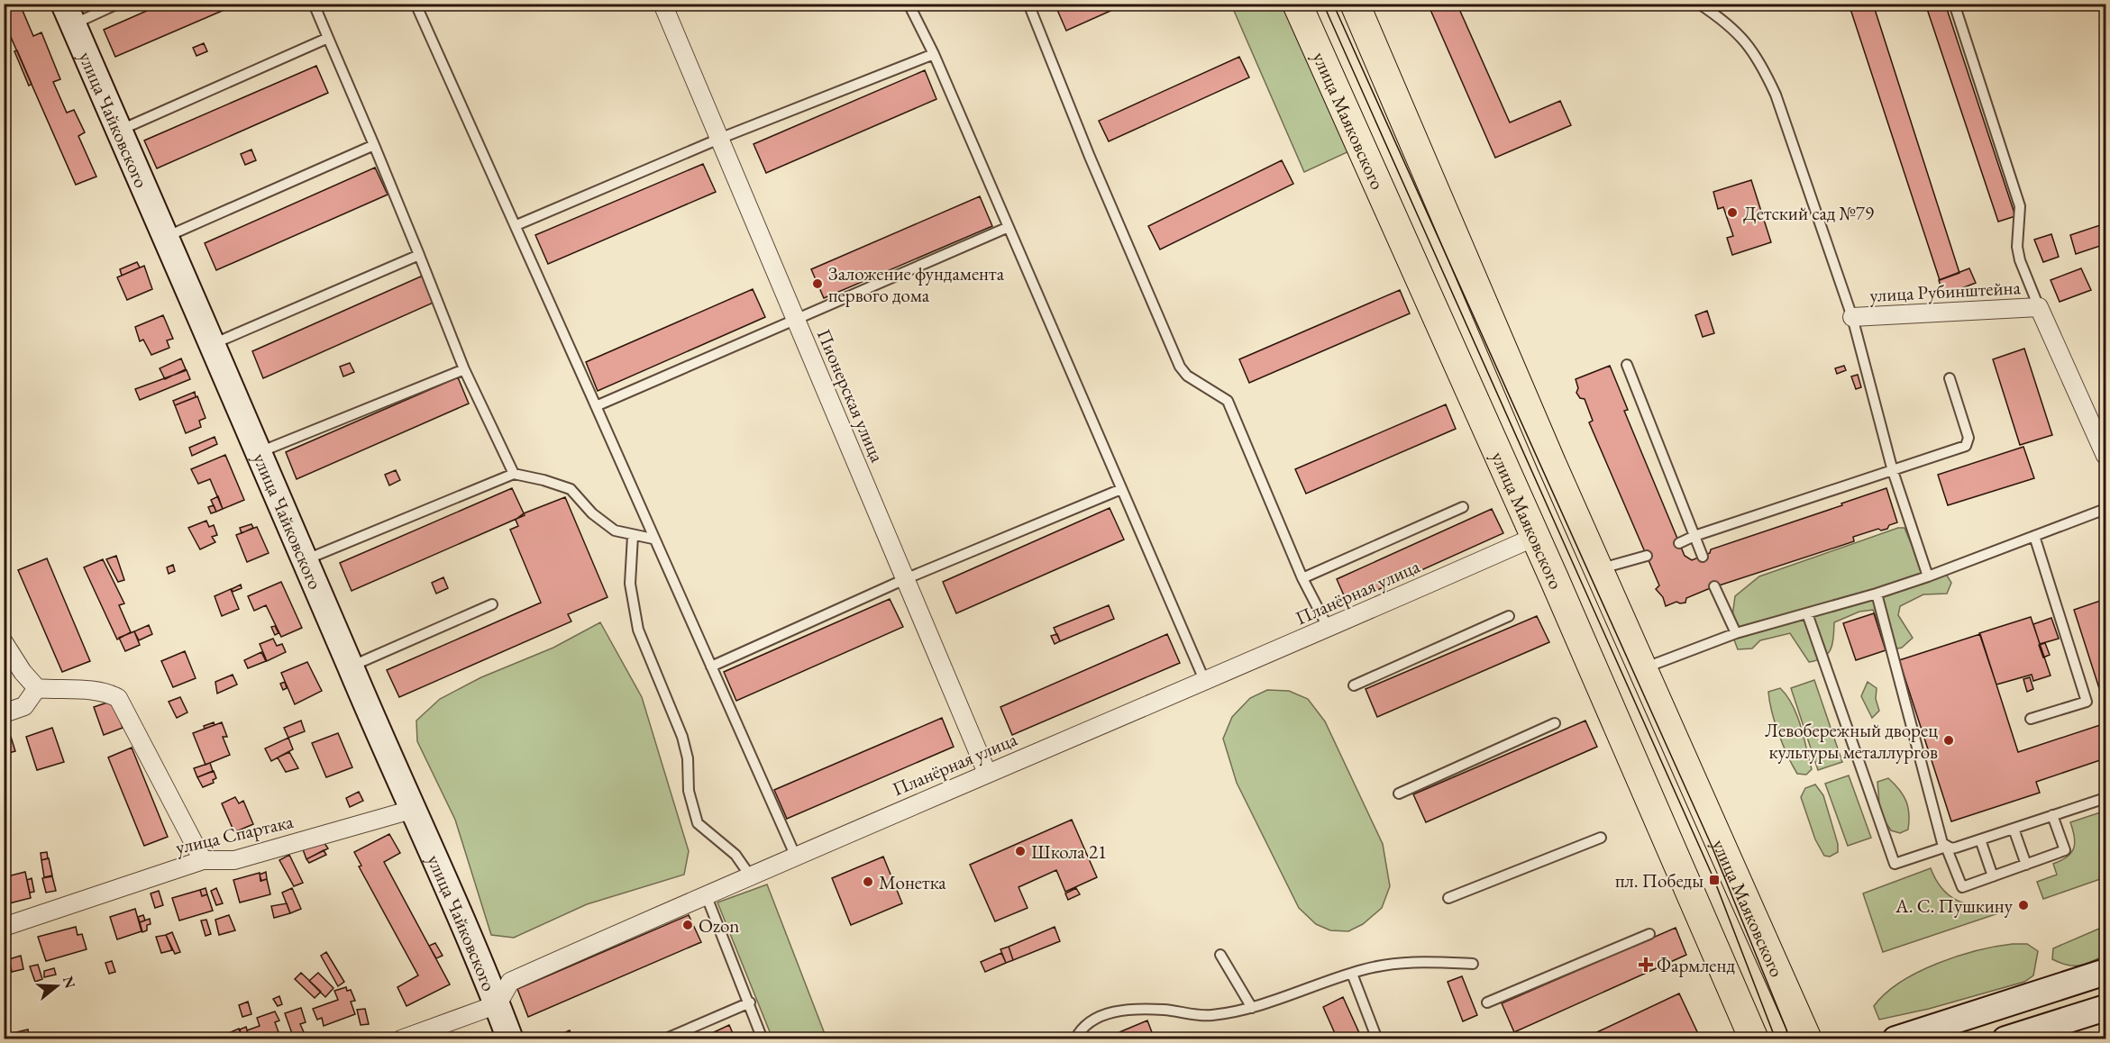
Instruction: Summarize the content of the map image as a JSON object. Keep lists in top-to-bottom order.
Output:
{
  "streets": {
    "main road": ["улица Чайковского", "улица Маяковского"],
    "street": [
      "улица Рубинштейна",
      "Пионерская улица",
      "Планёрная улица",
      "улица Спартака"
    ]
  },
  "crossings": [
    ["улица Чайковского", "Планёрная улица"],
    ["улица Чайковского", "улица Спартака"],
    ["улица Маяковского", "Планёрная улица"],
    ["Пионерская улица", "Планёрная улица"]
  ],
  "places": {
    "other": [
      "Детский сад №79",
      "Заложение фундамента первого дома",
      "Левобережный дворец культуры металлургов",
      "Школа 21",
      "Монетка",
      "А. С. Пушкину",
      "Ozon"
    ],
    "transit": ["пл. Победы"],
    "health": ["Фармленд"]
  },
  "north": "right"
}
